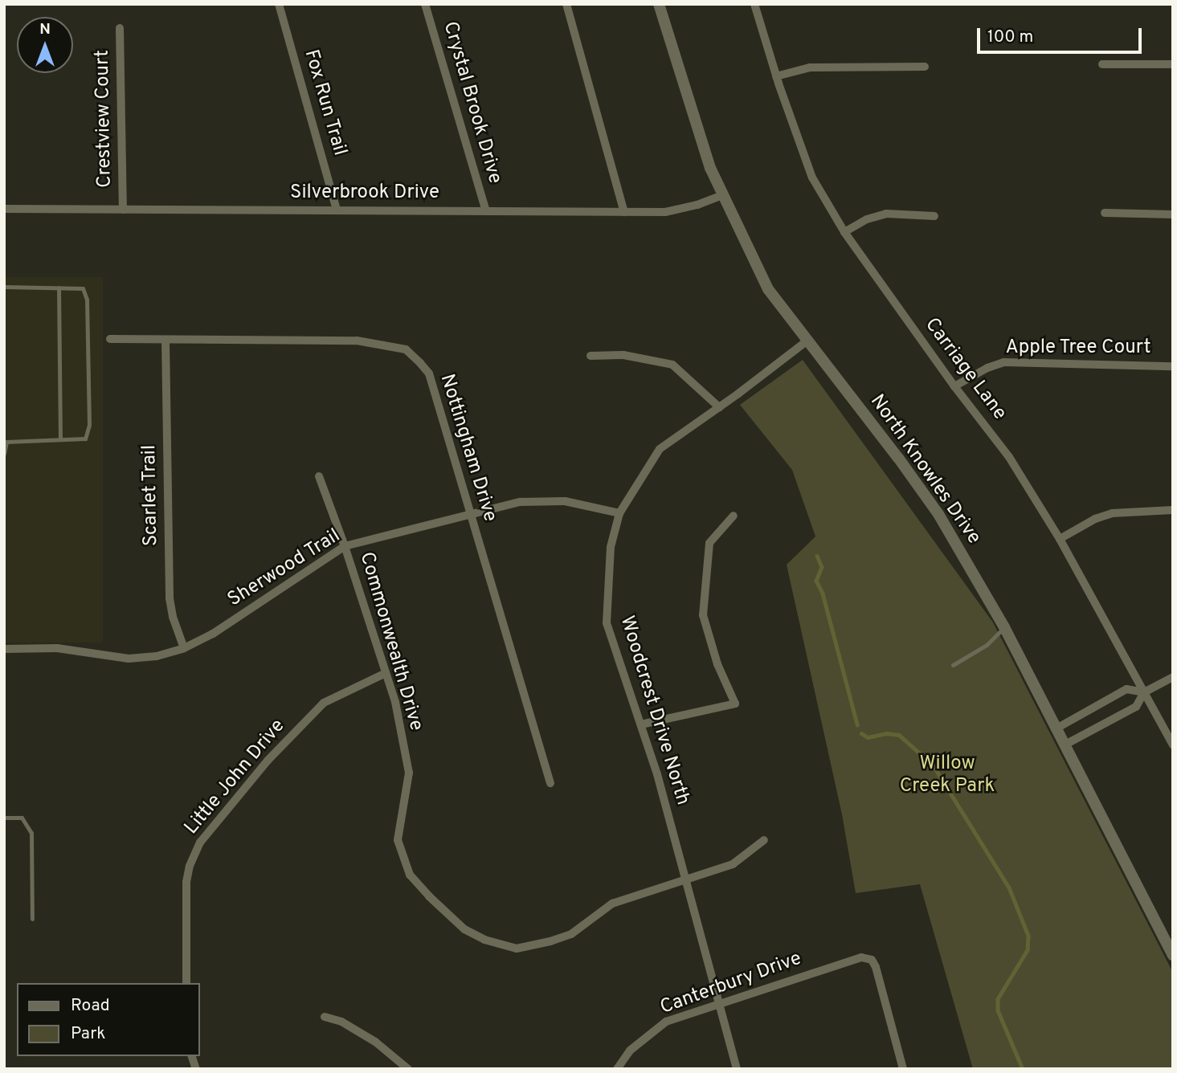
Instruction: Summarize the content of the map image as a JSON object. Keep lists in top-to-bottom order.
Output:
{
  "streets": {
    "street": [
      "Fox Run Trail",
      "Crystal Brook Drive",
      "Crestview Court",
      "Silverbrook Drive",
      "Apple Tree Court",
      "Carriage Lane",
      "Nottingham Drive",
      "North Knowles Drive",
      "Scarlet Trail",
      "Sherwood Trail",
      "Commonwealth Drive",
      "Woodcrest Drive North",
      "Little John Drive",
      "Canterbury Drive"
    ]
  },
  "crossings": [
    ["Fox Run Trail", "Silverbrook Drive"],
    ["Crystal Brook Drive", "Silverbrook Drive"],
    ["Crestview Court", "Silverbrook Drive"],
    ["Silverbrook Drive", "North Knowles Drive"],
    ["Apple Tree Court", "Carriage Lane"],
    ["Nottingham Drive", "Scarlet Trail"],
    ["Nottingham Drive", "Sherwood Trail"],
    ["North Knowles Drive", "Woodcrest Drive North"],
    ["Scarlet Trail", "Sherwood Trail"],
    ["Sherwood Trail", "Commonwealth Drive"],
    ["Sherwood Trail", "Woodcrest Drive North"],
    ["Commonwealth Drive", "Woodcrest Drive North"],
    ["Commonwealth Drive", "Little John Drive"],
    ["Woodcrest Drive North", "Canterbury Drive"]
  ],
  "parks": ["Willow Creek Park"],
  "legend": ["Road", "Park"],
  "scale_bar": "100 m",
  "north": "top"
}
